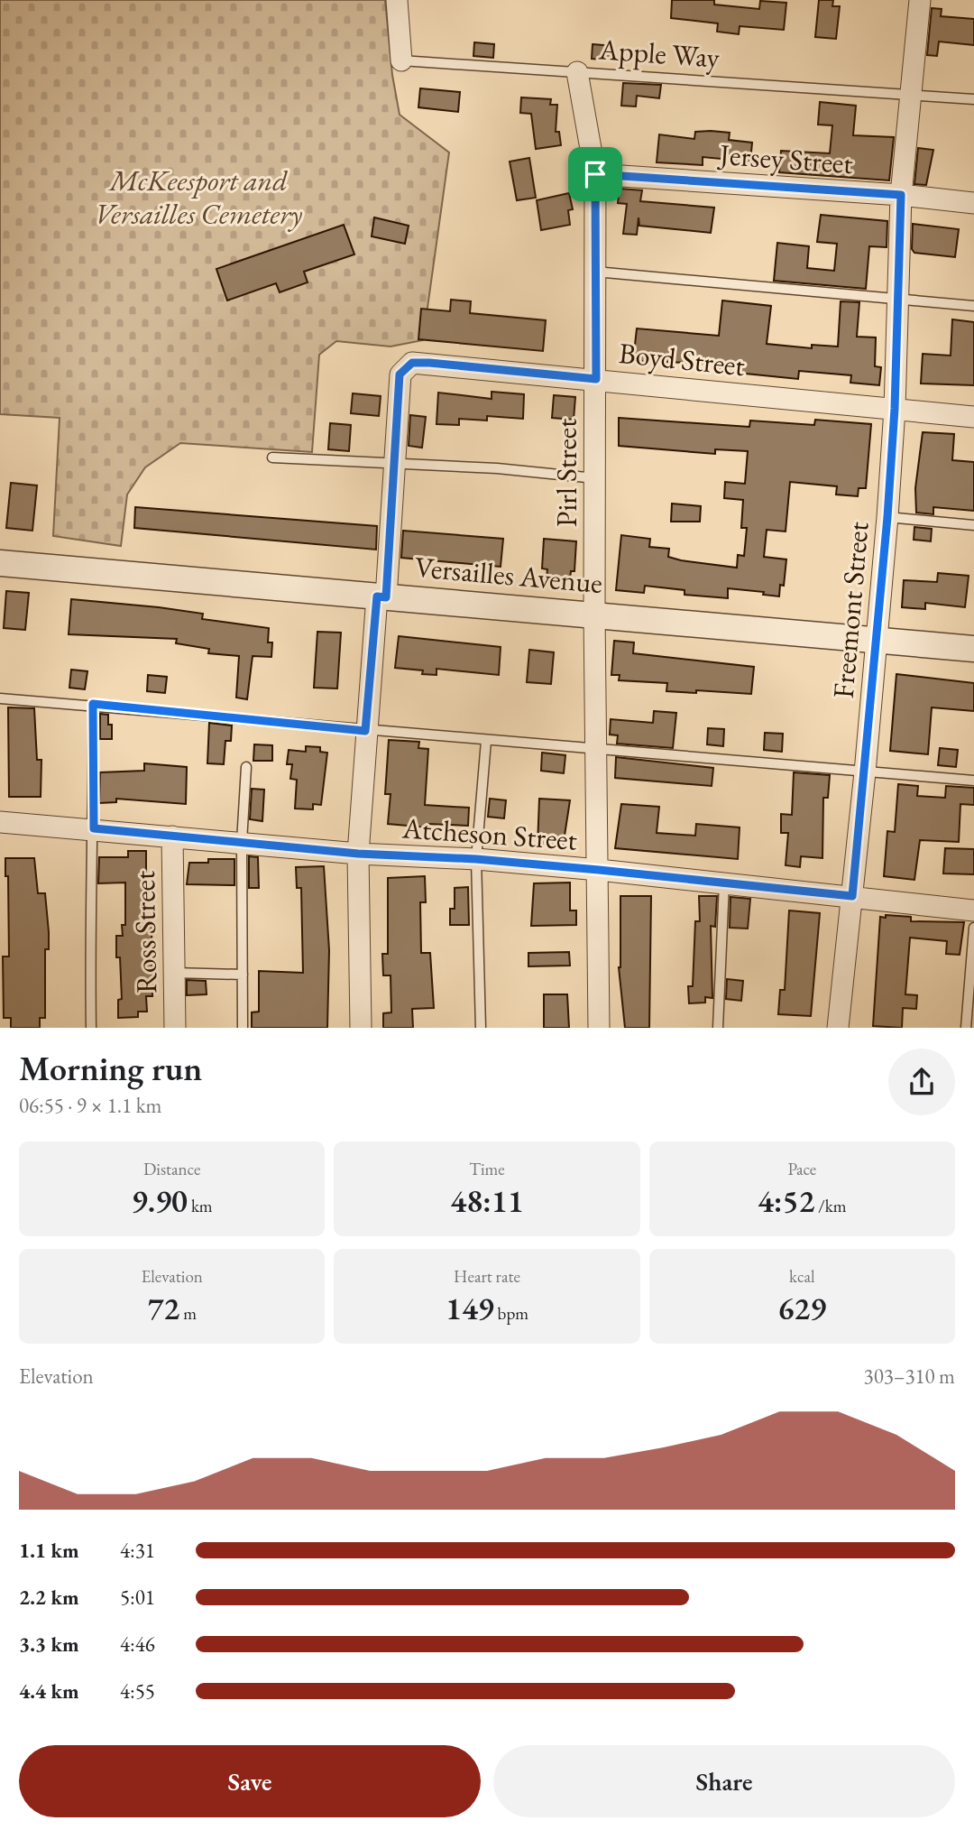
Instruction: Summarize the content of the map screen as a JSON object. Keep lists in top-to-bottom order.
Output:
{
  "streets": {
    "street": [
      "Jersey Street",
      "Boyd Street",
      "Pirl Street",
      "Versailles Avenue",
      "Freemont Street",
      "Atcheson Street",
      "Ross Street"
    ],
    "lane": ["Apple Way"]
  },
  "crossings": [
    ["Apple Way", "Pirl Street"],
    ["Apple Way", "Freemont Street"],
    ["Jersey Street", "Pirl Street"],
    ["Jersey Street", "Freemont Street"],
    ["Boyd Street", "Pirl Street"],
    ["Boyd Street", "Versailles Avenue"],
    ["Boyd Street", "Freemont Street"],
    ["Boyd Street", "Atcheson Street"],
    ["Pirl Street", "Versailles Avenue"],
    ["Pirl Street", "Atcheson Street"],
    ["Versailles Avenue", "Freemont Street"],
    ["Freemont Street", "Atcheson Street"],
    ["Atcheson Street", "Ross Street"]
  ],
  "parks": ["McKeesport and Versailles Cemetery"],
  "page": {
    "heading": ["Morning run", "06:55 · 9 × 1.1 km"],
    "stats": [
      ["Distance", "9.90 km"],
      ["Time", "48:11"],
      ["Pace", "4:52 /km"],
      ["Elevation", "72 m"],
      ["Heart rate", "149 bpm"],
      ["kcal", "629"]
    ],
    "chart": ["Elevation", "303–310 m"],
    "list": [
      {
        "name": "1.1 km",
        "note": "4:31"
      },
      {
        "name": "2.2 km",
        "note": "5:01"
      },
      {
        "name": "3.3 km",
        "note": "4:46"
      },
      {
        "name": "4.4 km",
        "note": "4:55"
      }
    ],
    "buttons": ["Save", "Share"]
  }
}
